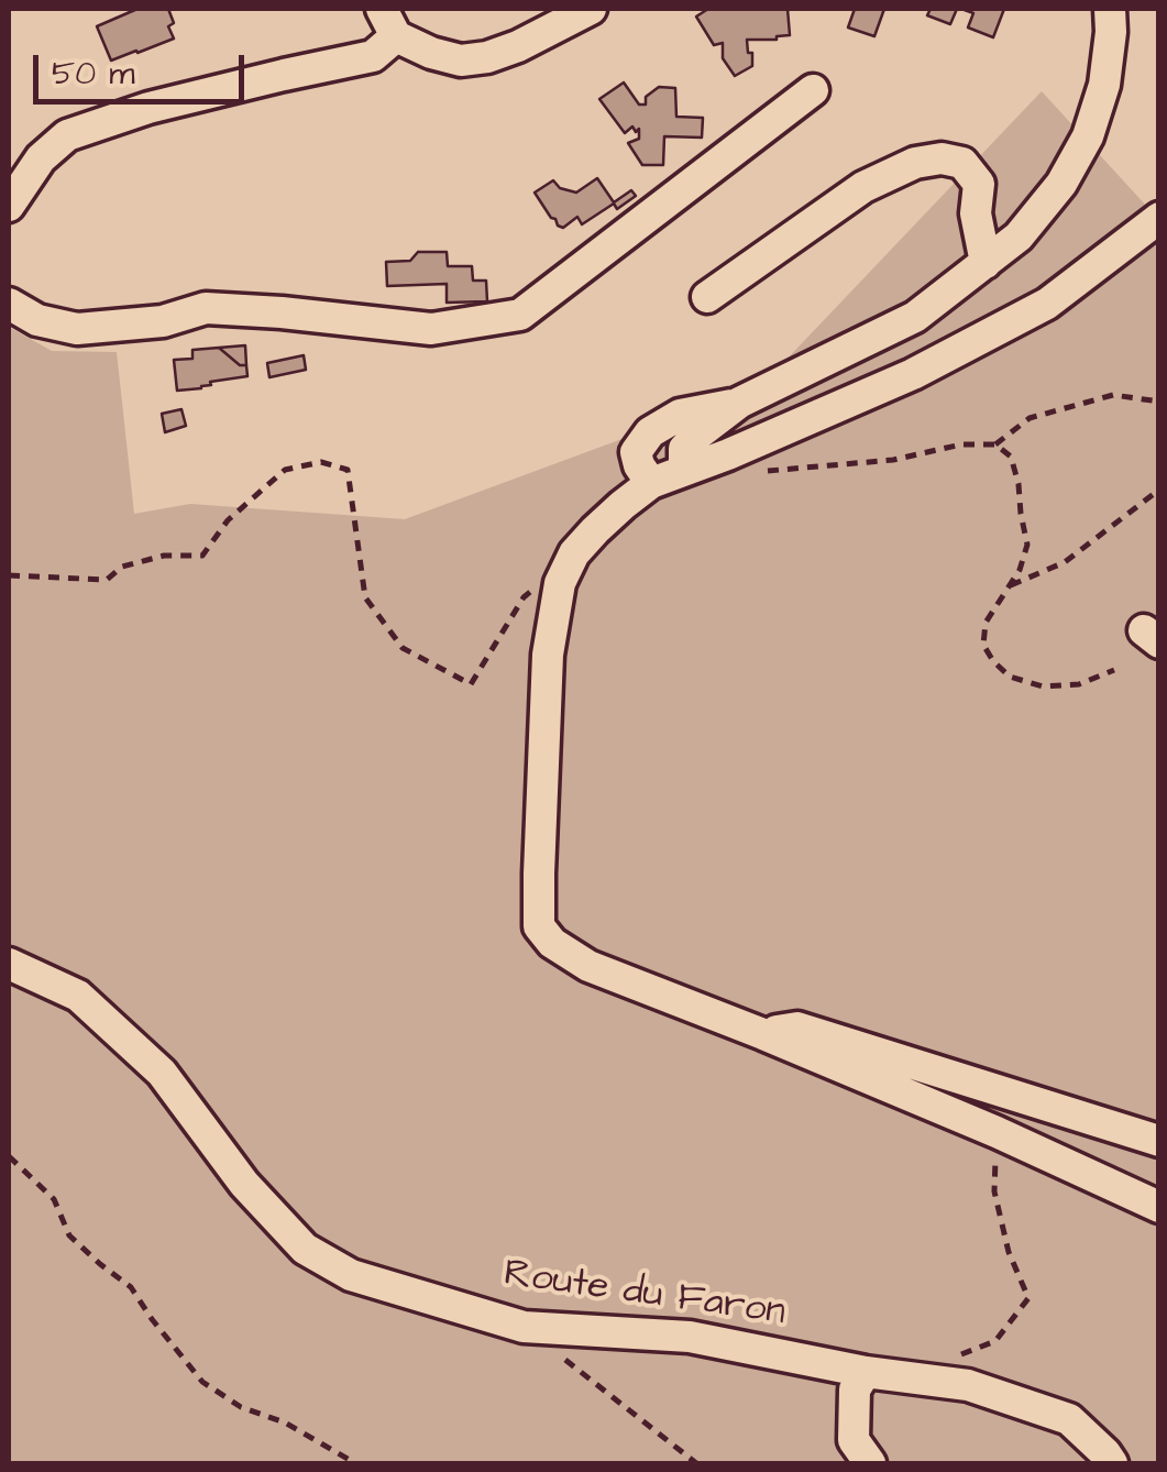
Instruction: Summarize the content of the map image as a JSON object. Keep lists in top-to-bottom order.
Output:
{
  "streets": {
    "street": ["Route du Faron"]
  },
  "scale_bar": "50 m"
}
